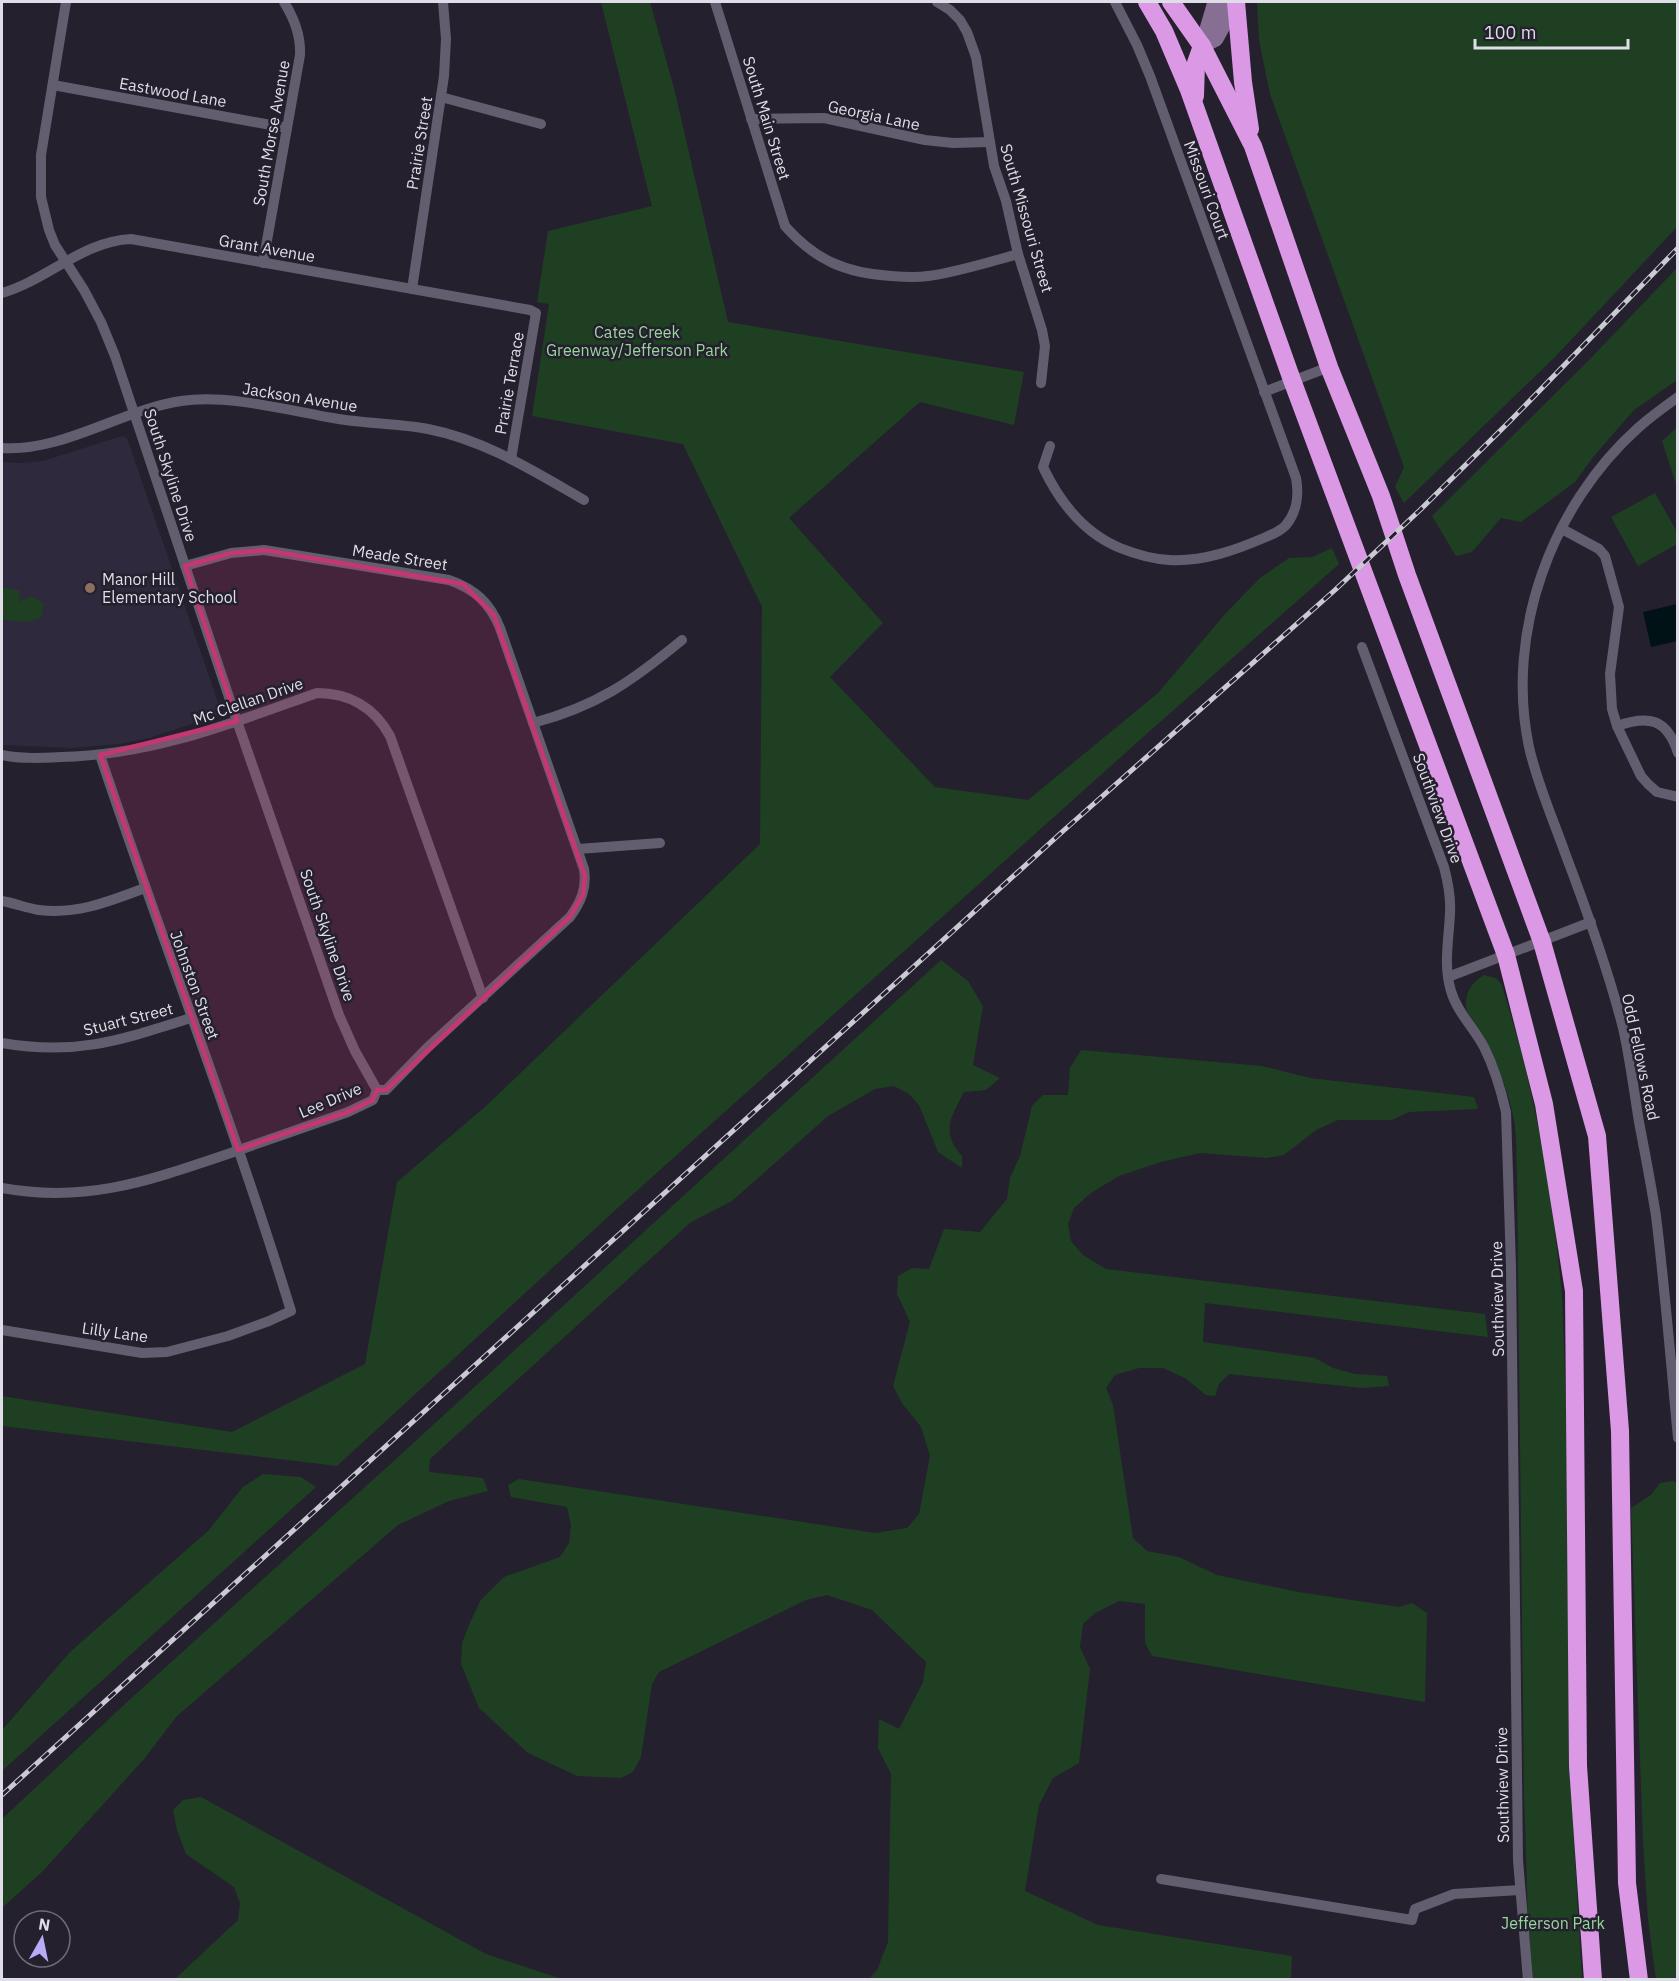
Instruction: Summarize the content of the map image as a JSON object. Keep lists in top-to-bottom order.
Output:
{
  "streets": {
    "street": [
      "Eastwood Lane",
      "Georgia Lane",
      "South Main Street",
      "South Morse Avenue",
      "Prairie Street",
      "Missouri Court",
      "South Missouri Street",
      "Grant Avenue",
      "Prairie Terrace",
      "Jackson Avenue",
      "South Skyline Drive",
      "Meade Street",
      "Mc Clellan Drive",
      "Southview Drive",
      "Johnston Street",
      "Stuart Street",
      "Odd Fellows Road",
      "Lee Drive",
      "Lilly Lane"
    ]
  },
  "crossings": [
    ["Eastwood Lane", "South Morse Avenue"],
    ["Eastwood Lane", "South Skyline Drive"],
    ["Georgia Lane", "South Main Street"],
    ["Georgia Lane", "South Missouri Street"],
    ["South Main Street", "South Missouri Street"],
    ["South Morse Avenue", "Grant Avenue"],
    ["Prairie Street", "Grant Avenue"],
    ["Grant Avenue", "Prairie Terrace"],
    ["Grant Avenue", "South Skyline Drive"],
    ["Prairie Terrace", "Jackson Avenue"],
    ["Jackson Avenue", "South Skyline Drive"],
    ["South Skyline Drive", "Meade Street"],
    ["South Skyline Drive", "Mc Clellan Drive"],
    ["South Skyline Drive", "Lee Drive"],
    ["Meade Street", "Lee Drive"],
    ["Mc Clellan Drive", "Johnston Street"],
    ["Mc Clellan Drive", "Lee Drive"],
    ["Johnston Street", "Stuart Street"],
    ["Johnston Street", "Lee Drive"],
    ["Johnston Street", "Lilly Lane"]
  ],
  "parks": ["Cates Creek Greenway/Jefferson Park", "Jefferson Park"],
  "places": ["Manor Hill Elementary School"],
  "scale_bar": "100 m",
  "north": "top"
}
